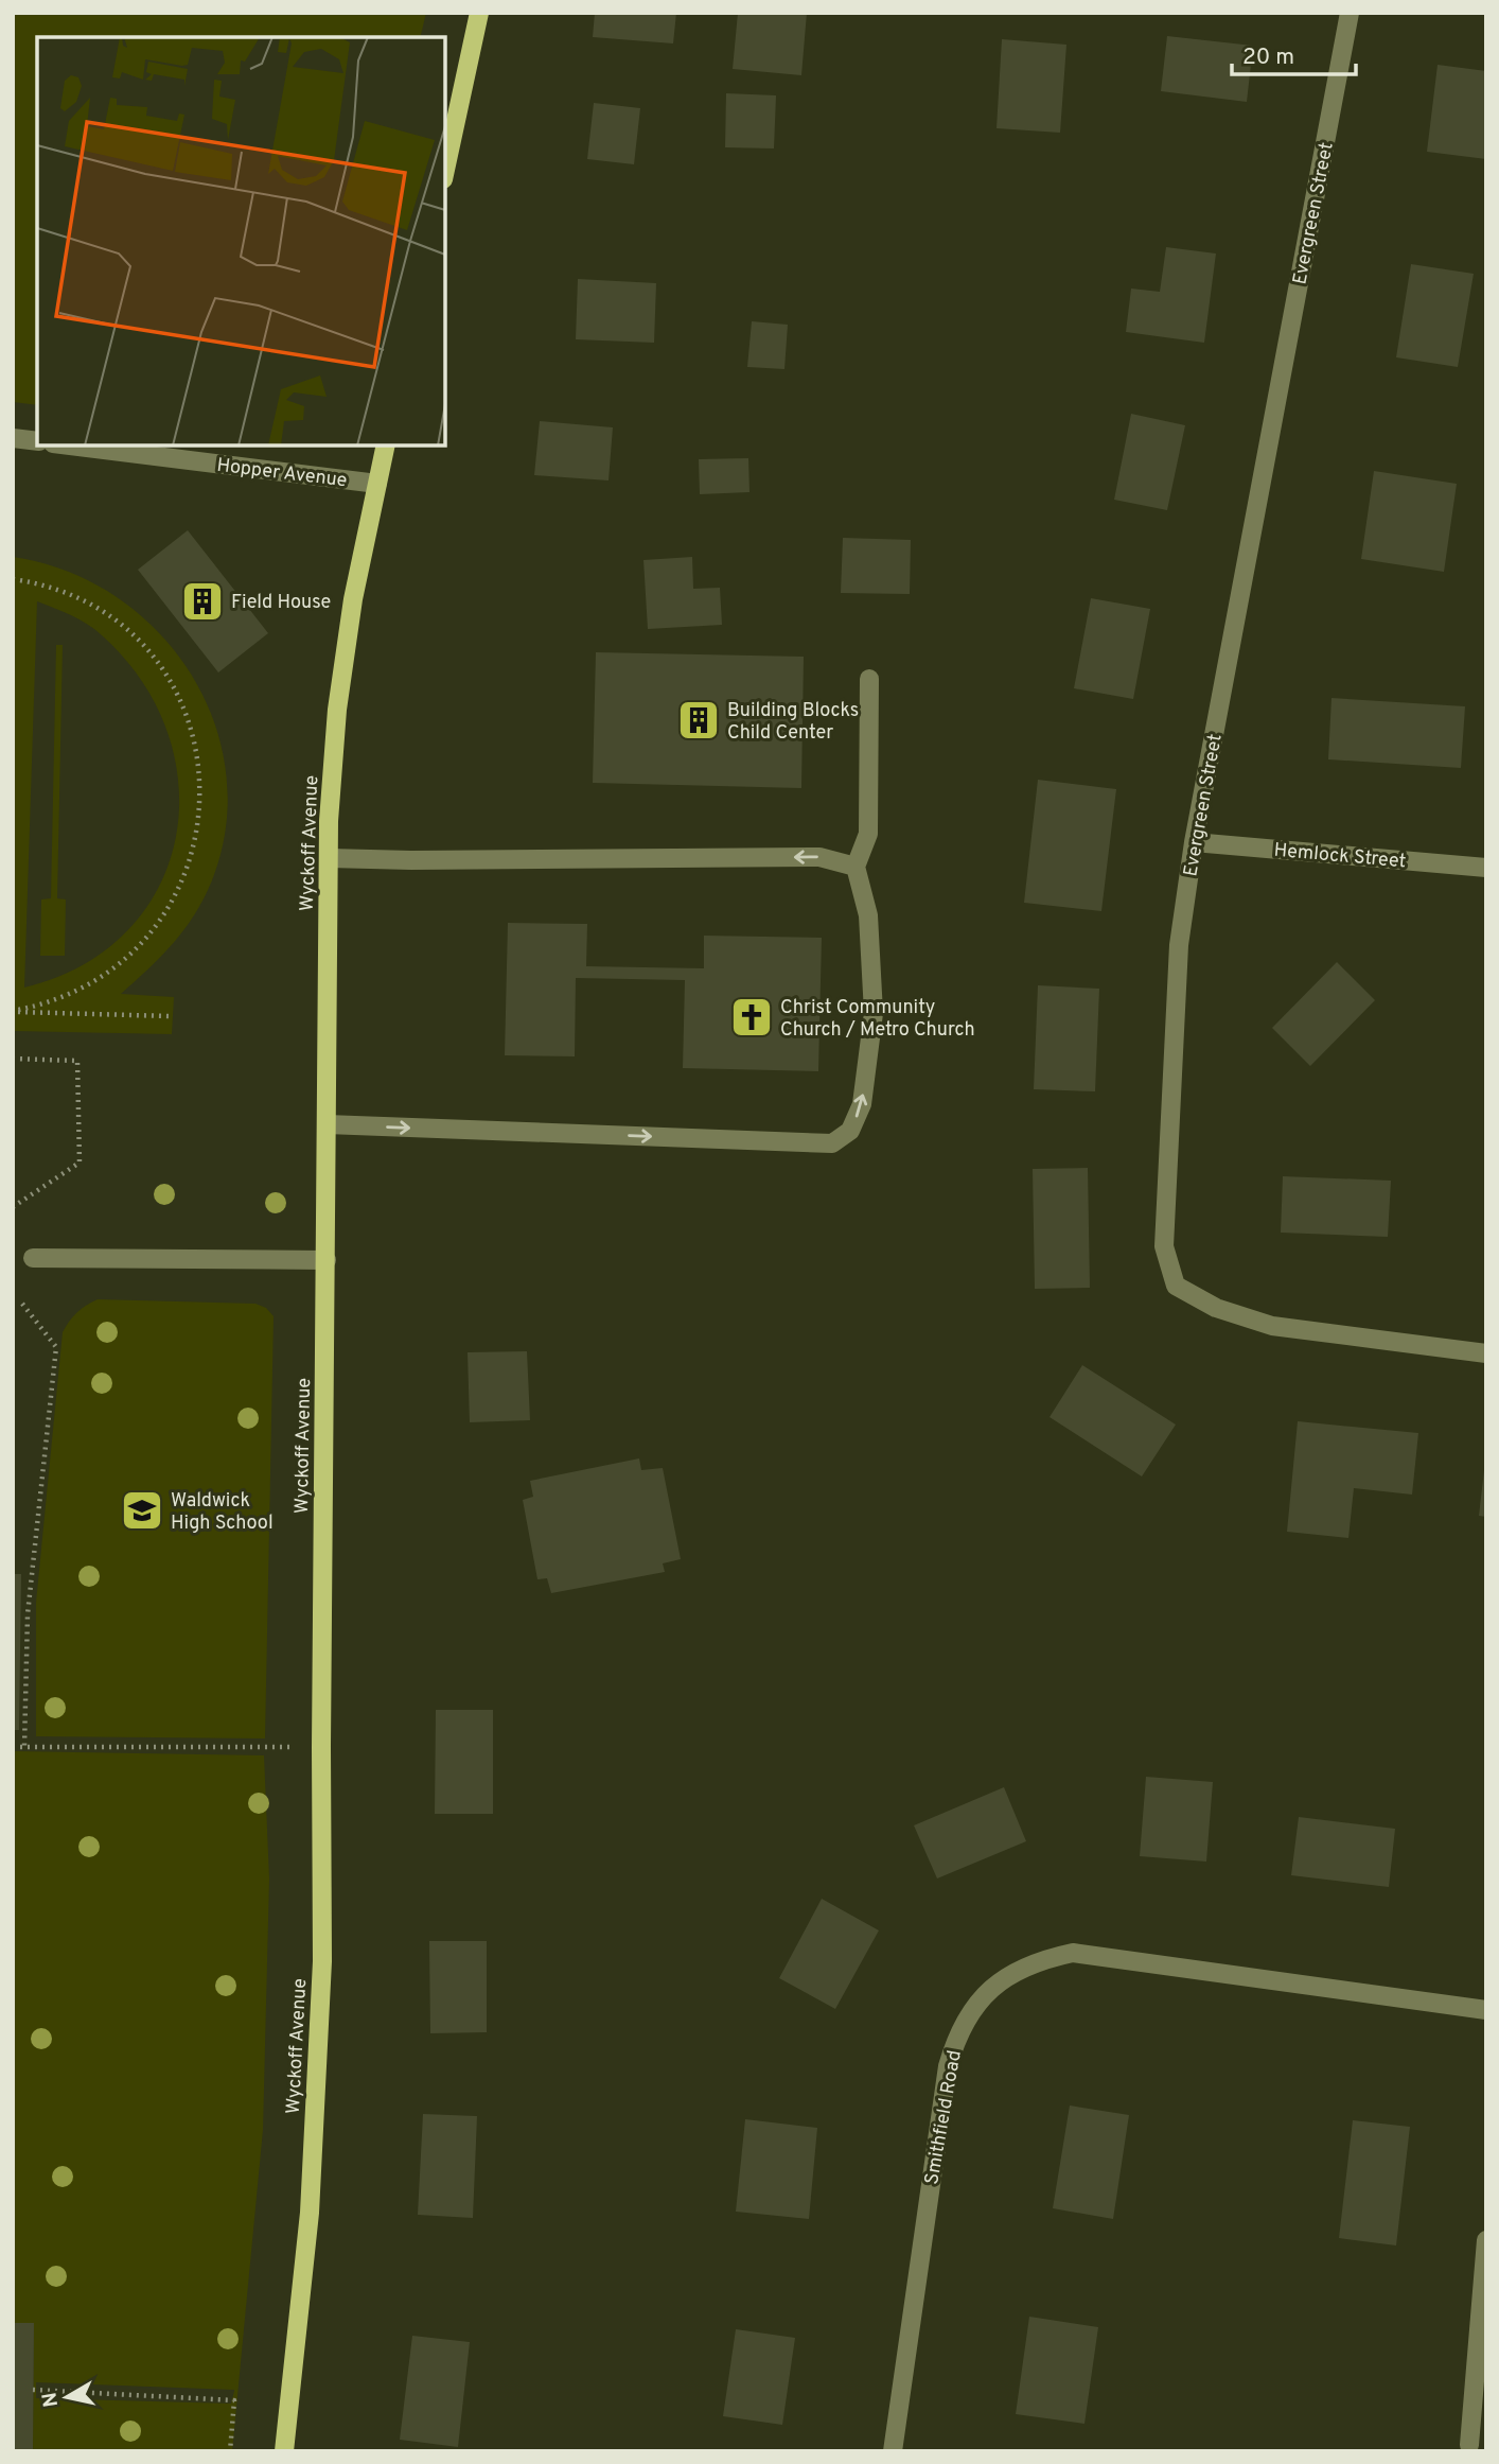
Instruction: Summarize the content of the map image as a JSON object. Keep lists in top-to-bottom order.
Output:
{
  "streets": {
    "main road": ["Wyckoff Avenue"],
    "street": [
      "Evergreen Street",
      "Hopper Avenue",
      "Hemlock Street",
      "Smithfield Road"
    ]
  },
  "crossings": [
    ["Evergreen Street", "Hemlock Street"],
    ["Hopper Avenue", "Wyckoff Avenue"]
  ],
  "places": {
    "building": ["Field House", "Building Blocks Child Center"],
    "church": ["Christ Community Church / Metro Church"],
    "school or university": ["Waldwick High School"]
  },
  "scale_bar": "20 m",
  "north": "left"
}
